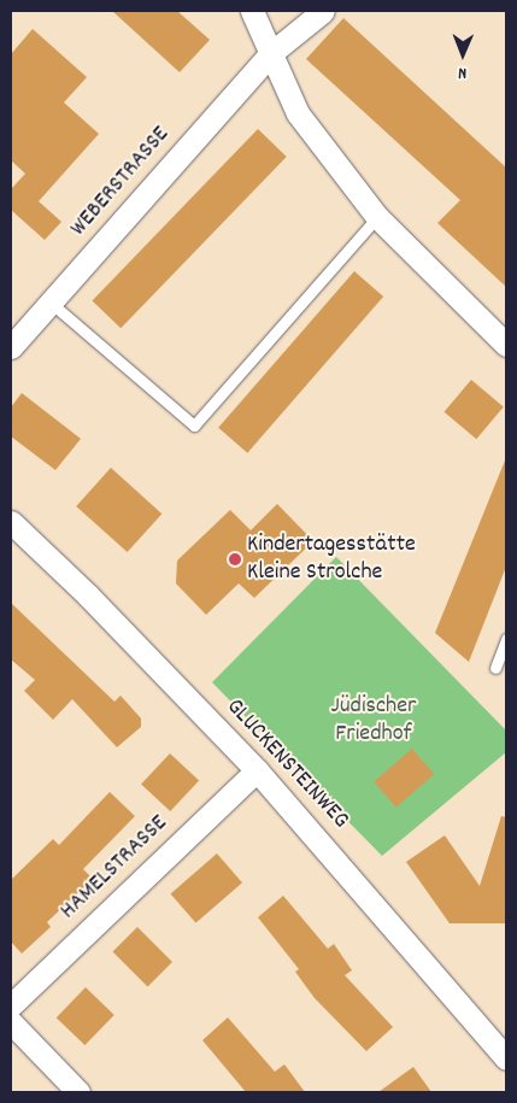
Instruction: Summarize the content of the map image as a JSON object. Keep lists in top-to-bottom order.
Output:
{
  "streets": {
    "street": ["WEBERSTRASSE", "GLUCKENSTEINWEG", "HAMELSTRASSE"]
  },
  "crossings": [
    ["GLUCKENSTEINWEG", "HAMELSTRASSE"]
  ],
  "parks": ["Jüdischer Friedhof"],
  "places": ["Kindertagesstätte Kleine Strolche"],
  "north": "bottom"
}
